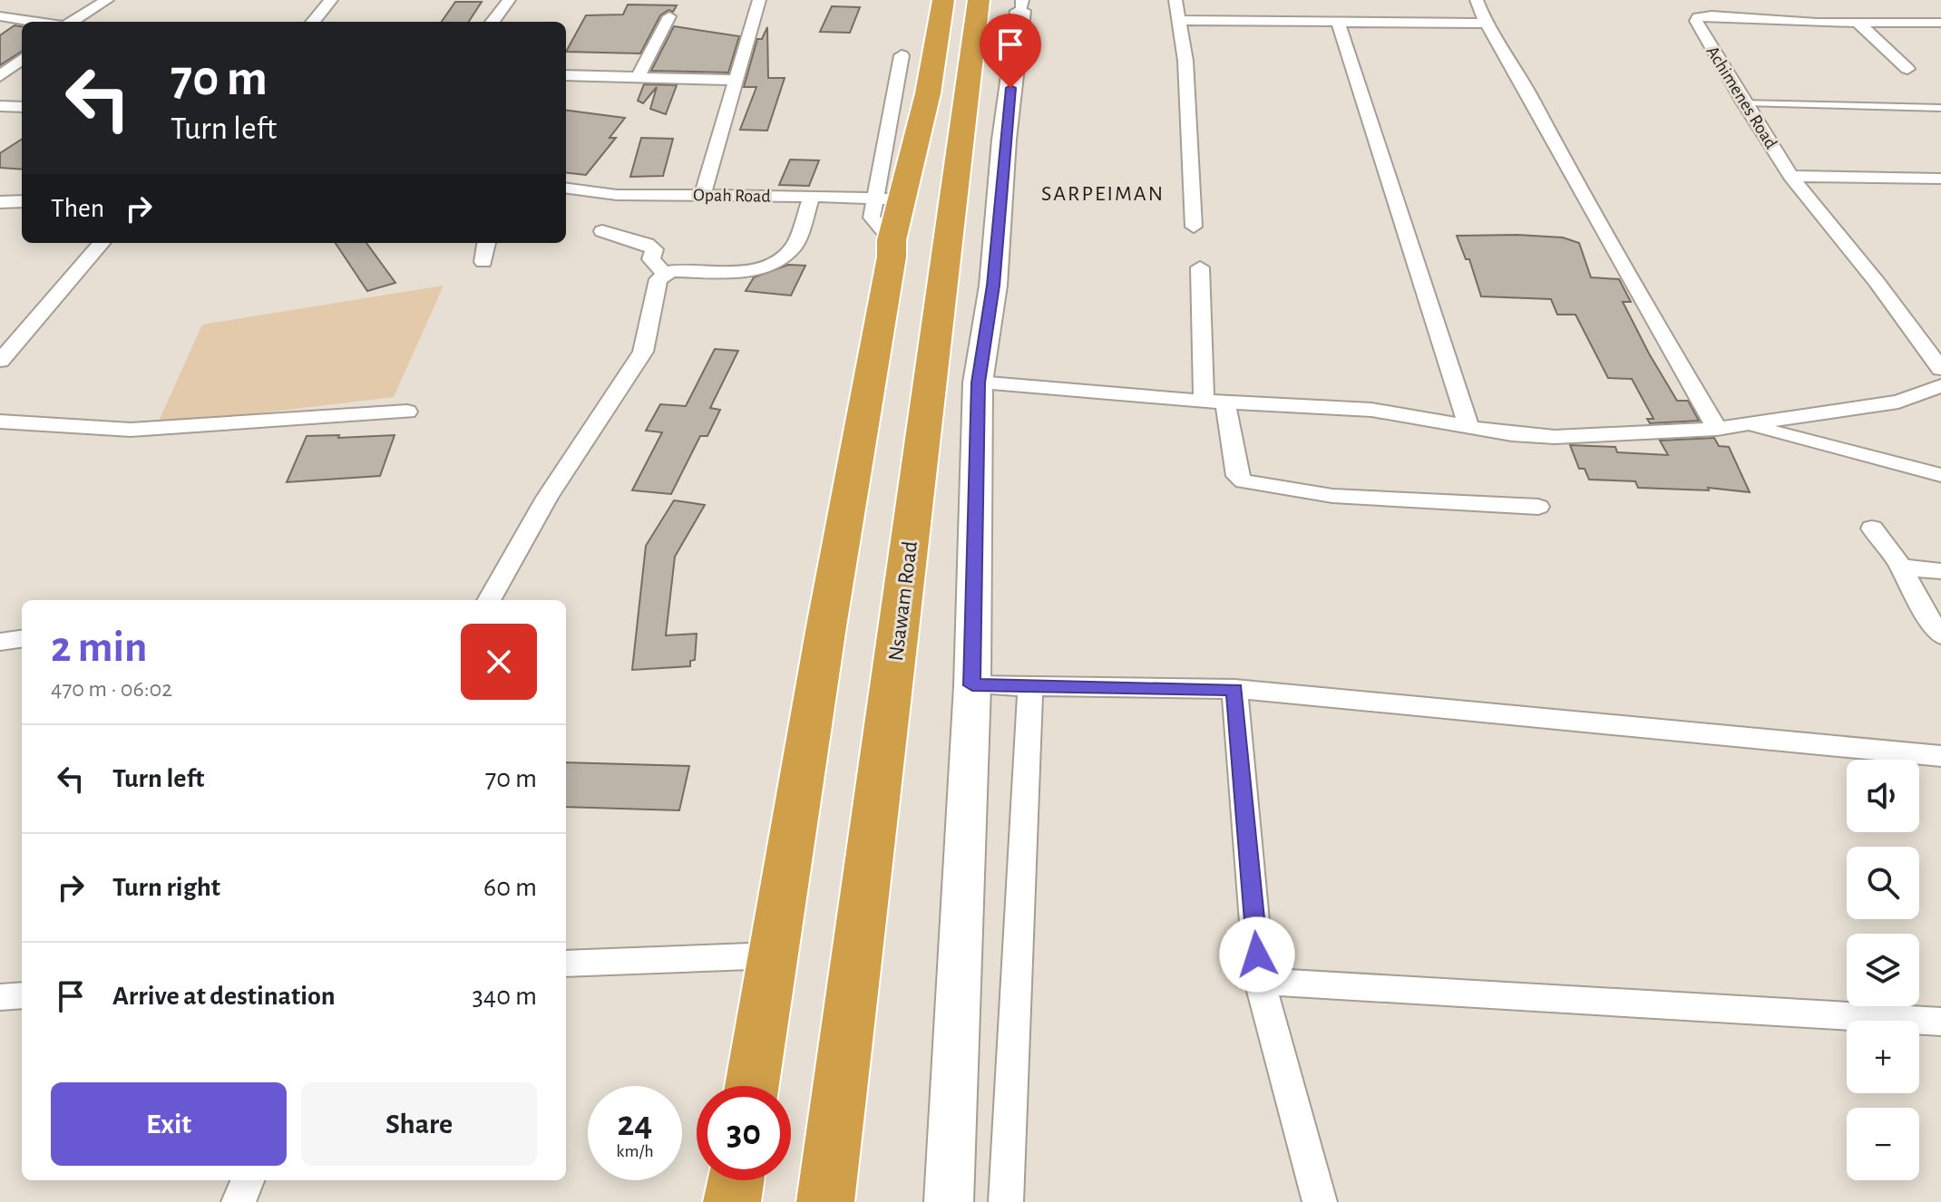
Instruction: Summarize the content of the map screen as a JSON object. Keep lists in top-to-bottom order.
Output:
{
  "streets": {
    "highway": ["Nsawam Road"],
    "street": ["Achimenes Road", "Opah Road"]
  },
  "districts": ["SARPEIMAN"],
  "page": {
    "turn": ["70 m", "Turn left"],
    "then": "Then",
    "heading": ["2 min", "470 m · 06:02"],
    "list": [
      {
        "name": "Turn left",
        "value": "70 m"
      },
      {
        "name": "Turn right",
        "value": "60 m"
      },
      {
        "name": "Arrive at destination",
        "value": "340 m"
      }
    ],
    "map_buttons": ["+", "−"],
    "buttons": ["Exit", "Share"],
    "speed": "24 km/h",
    "limit": "30"
  }
}
